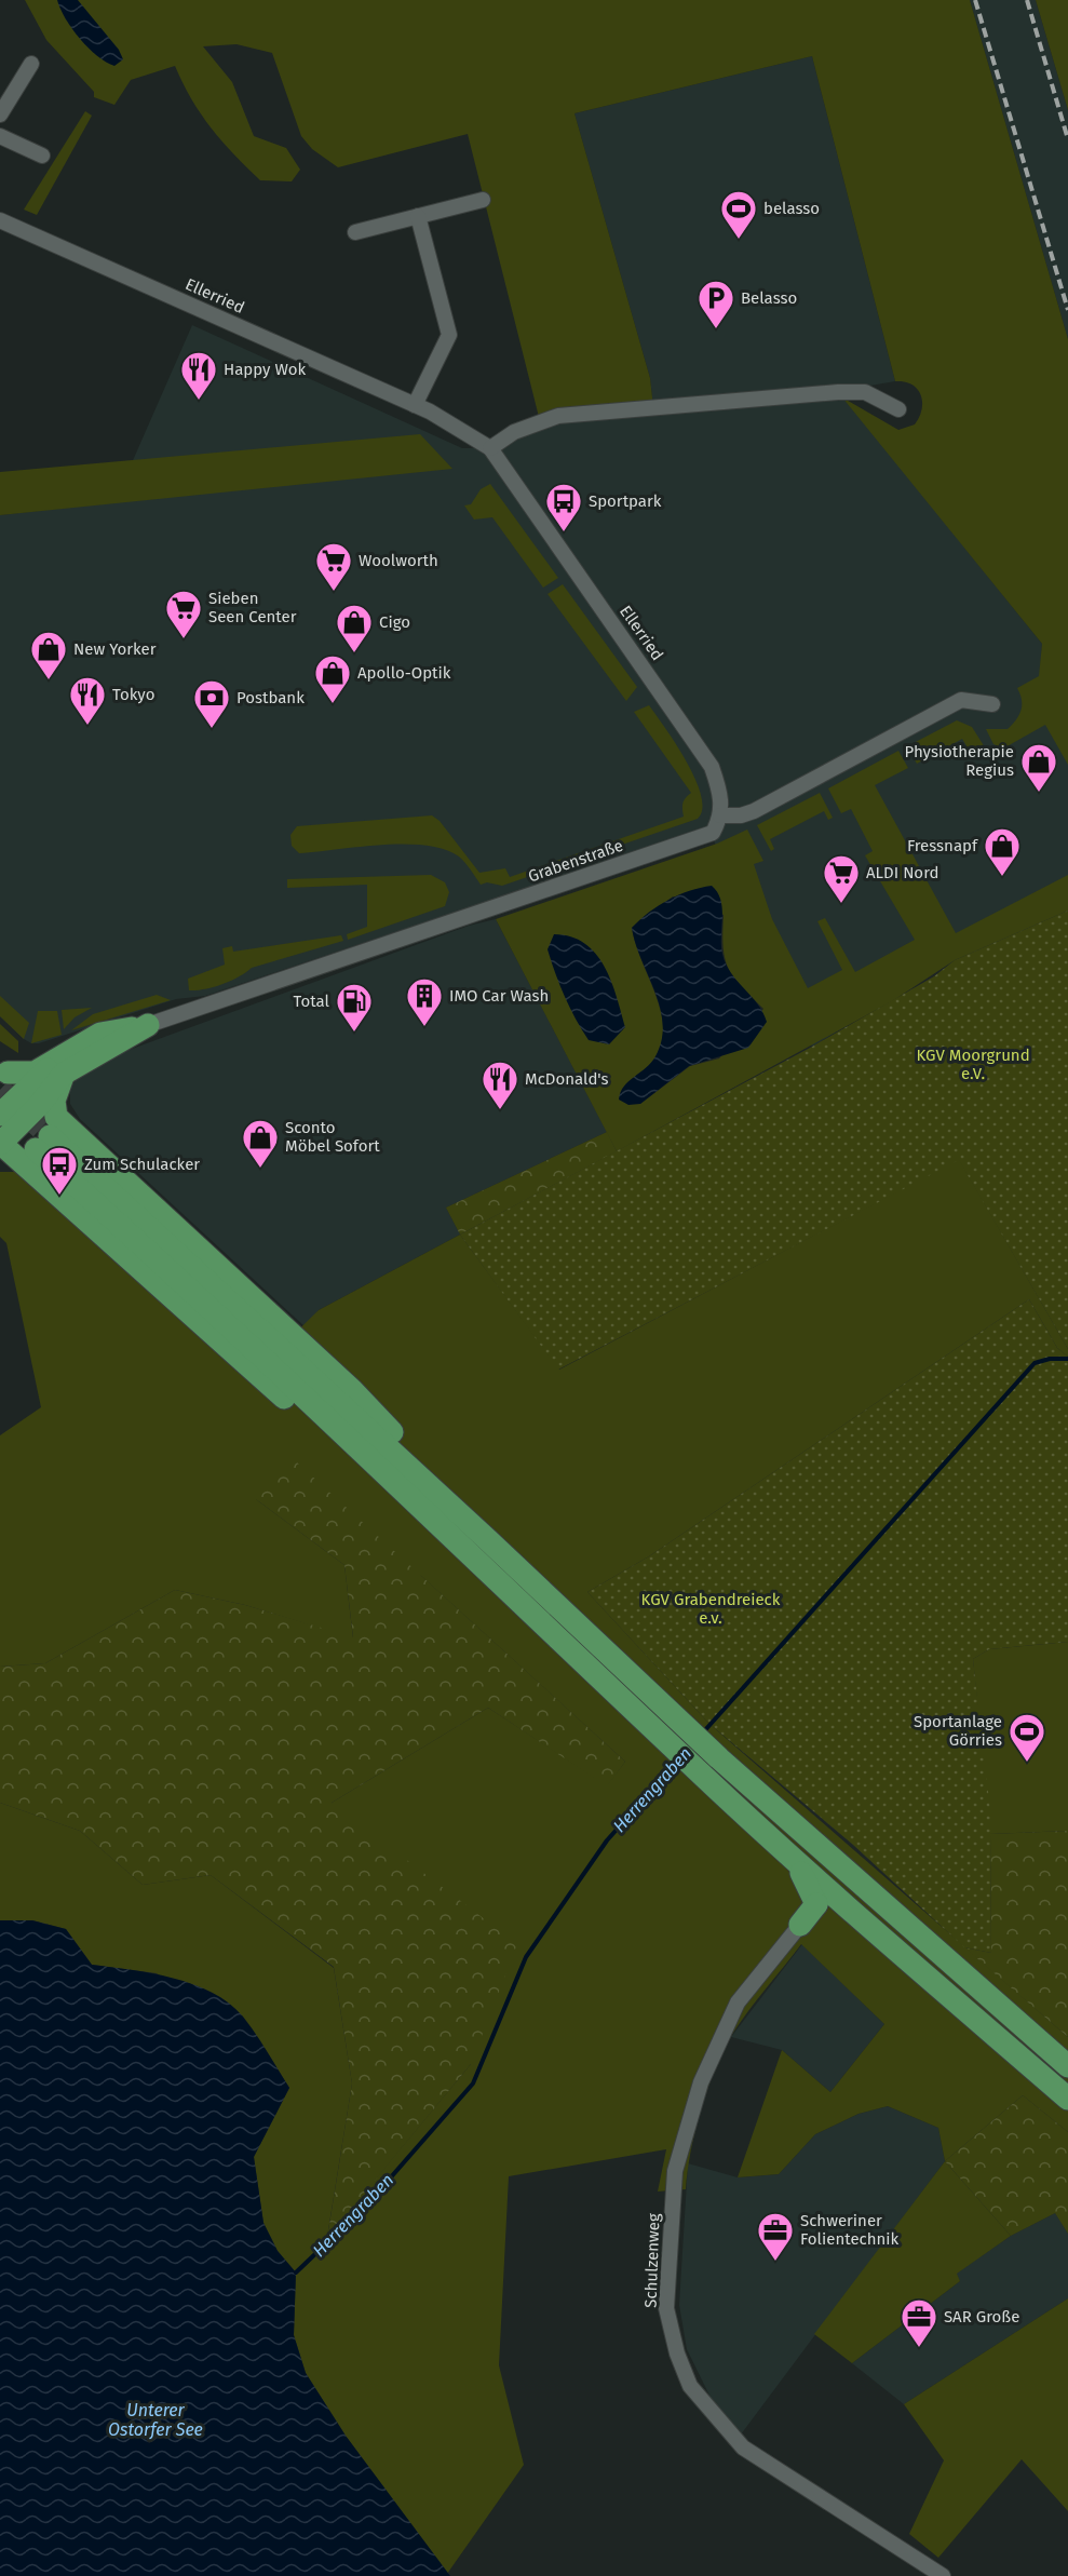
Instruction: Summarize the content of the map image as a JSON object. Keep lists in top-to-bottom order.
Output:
{
  "streets": {
    "street": ["Ellerried", "Grabenstraße", "Schulzenweg"]
  },
  "crossings": [
    ["Ellerried", "Grabenstraße"]
  ],
  "water": ["Herrengraben", "Unterer Ostorfer See"],
  "parks": ["KGV Moorgrund e.V.", "KGV Grabendreieck e.v."],
  "places": {
    "sports": ["belasso", "Sportanlage Görries"],
    "parking": ["Belasso"],
    "restaurant": ["Happy Wok", "Tokyo", "McDonald's"],
    "bus stop": ["Sportpark", "Zum Schulacker"],
    "supermarket": ["Woolworth", "Sieben Seen Center", "ALDI Nord"],
    "shop": [
      "Cigo",
      "New Yorker",
      "Apollo-Optik",
      "Physiotherapie Regius",
      "Fressnapf",
      "Sconto Möbel Sofort"
    ],
    "bank": ["Postbank"],
    "building": ["IMO Car Wash"],
    "fuel station": ["Total"],
    "office": ["Schweriner Folientechnik", "SAR Große"]
  }
}
